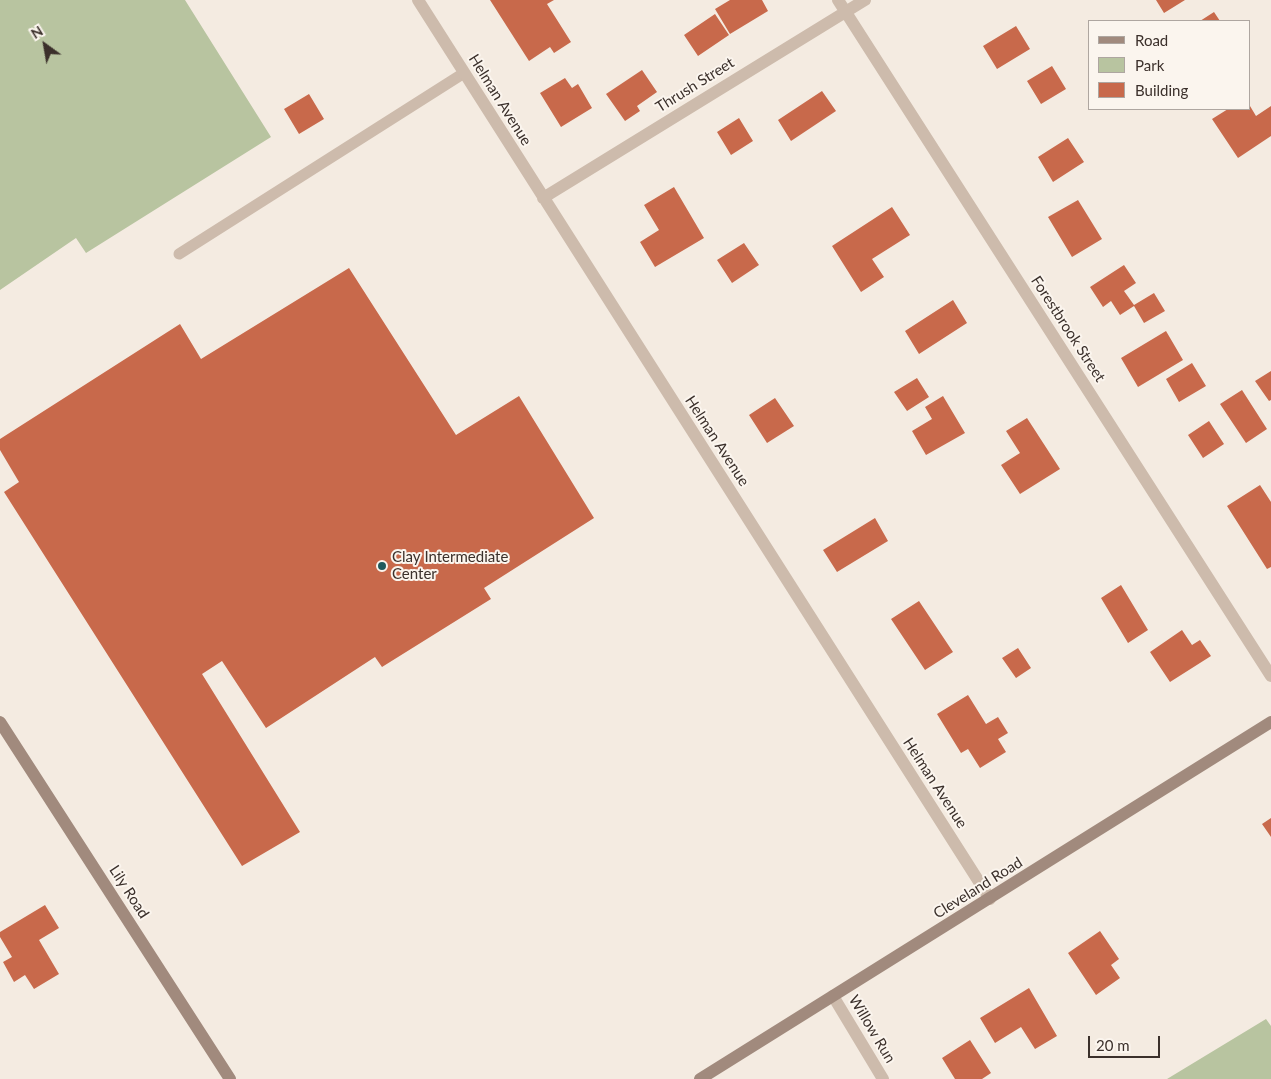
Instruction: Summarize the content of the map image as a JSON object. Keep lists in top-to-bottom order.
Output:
{
  "streets": {
    "main road": ["Cleveland Road", "Lily Road"],
    "street": [
      "Thrush Street",
      "Helman Avenue",
      "Forestbrook Street",
      "Willow Run"
    ]
  },
  "crossings": [
    ["Thrush Street", "Helman Avenue"],
    ["Thrush Street", "Forestbrook Street"],
    ["Helman Avenue", "Cleveland Road"],
    ["Cleveland Road", "Willow Run"]
  ],
  "places": ["Clay Intermediate Center"],
  "legend": ["Road", "Park", "Building"],
  "scale_bar": "20 m",
  "north": "top left"
}
